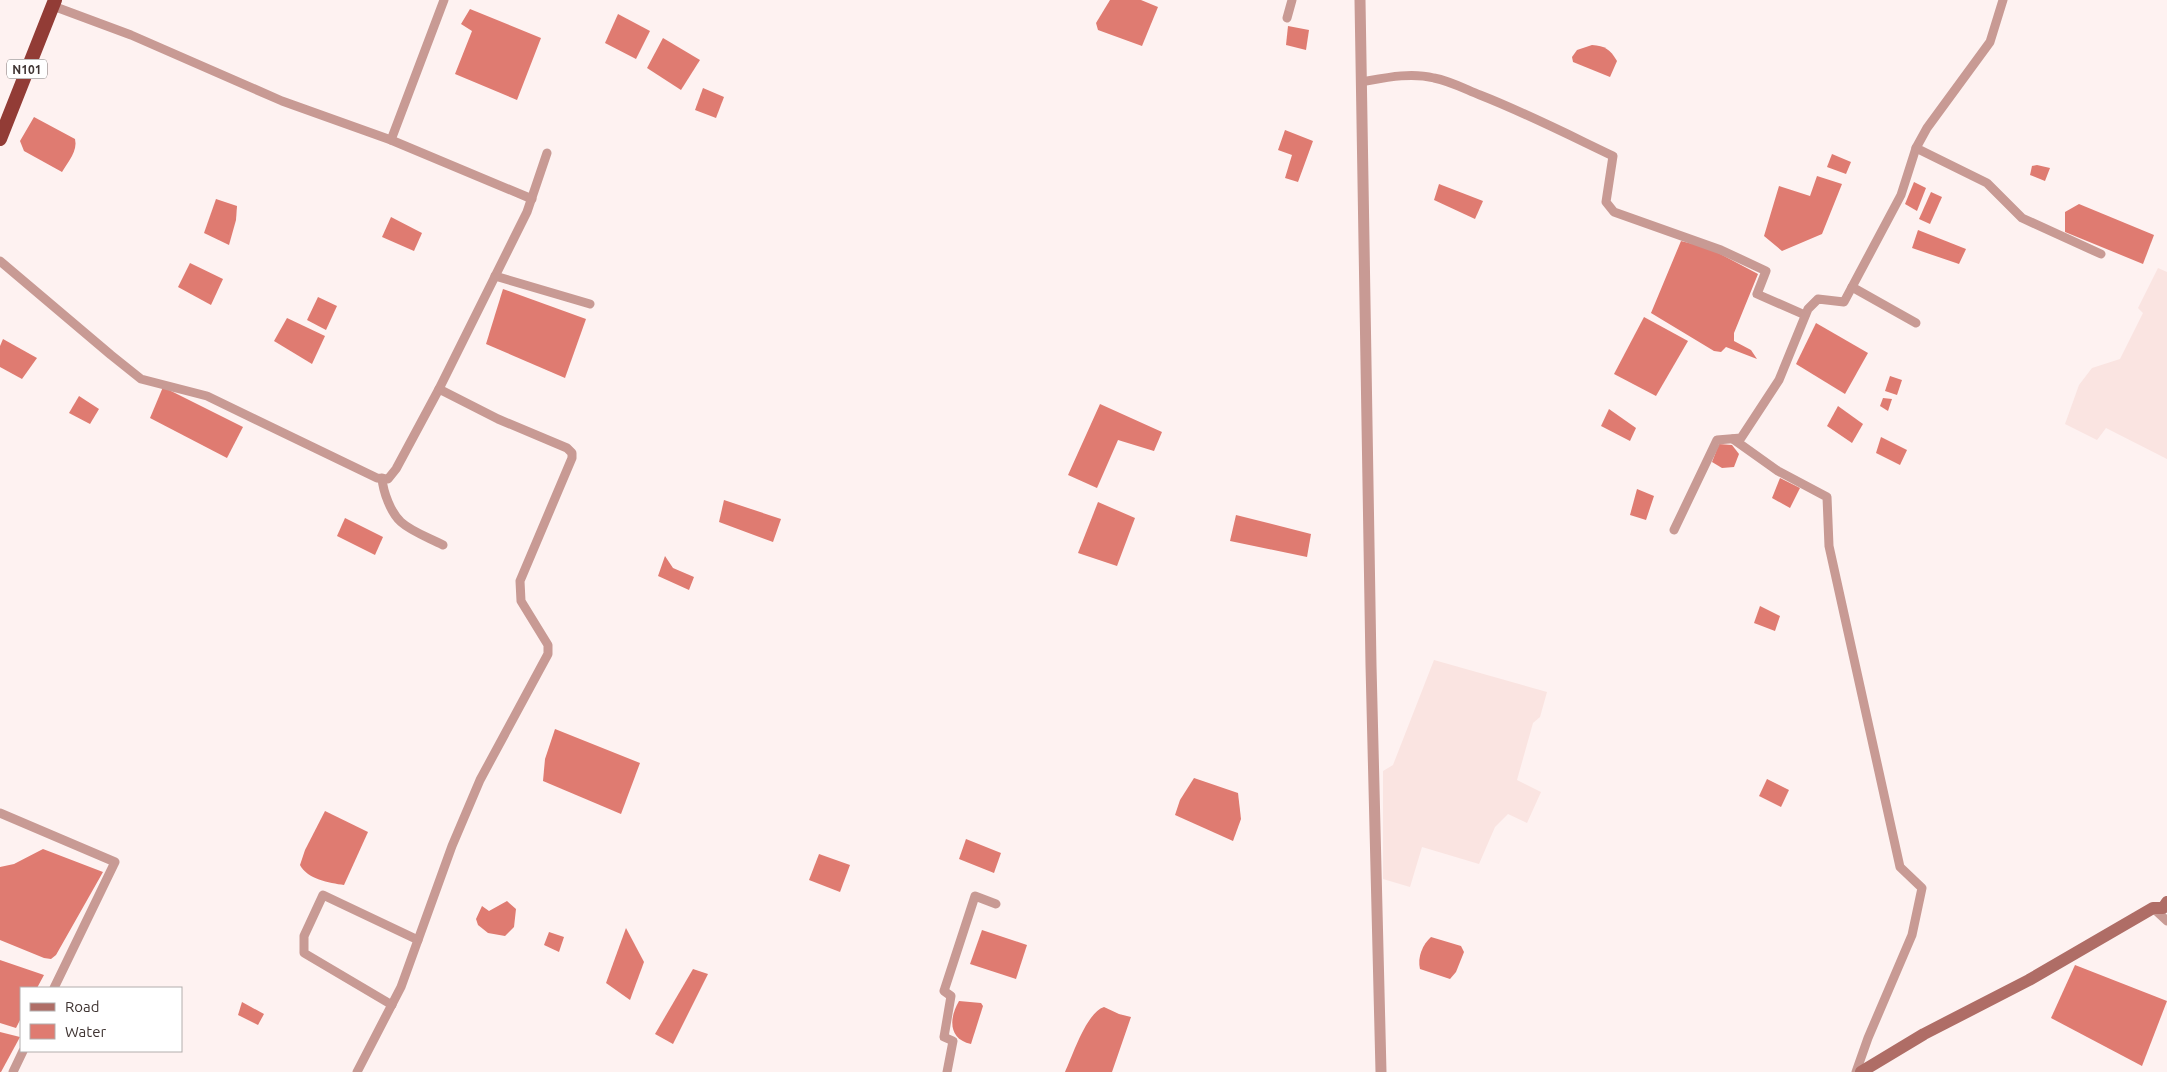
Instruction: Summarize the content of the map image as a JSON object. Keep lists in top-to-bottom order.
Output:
{
  "streets": {
    "highway": ["N101"]
  },
  "legend": ["Road", "Water"]
}
